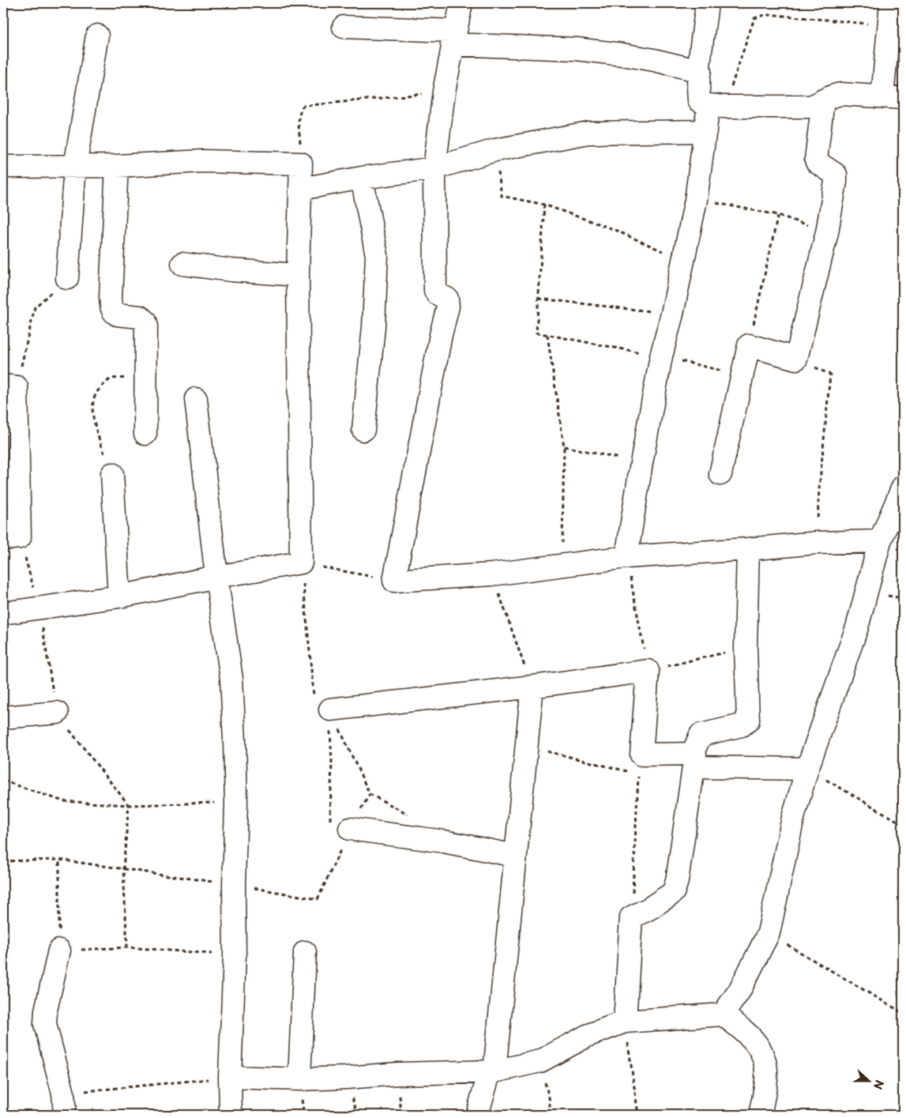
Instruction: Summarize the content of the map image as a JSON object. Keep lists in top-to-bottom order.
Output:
{
  "north": "right"
}
